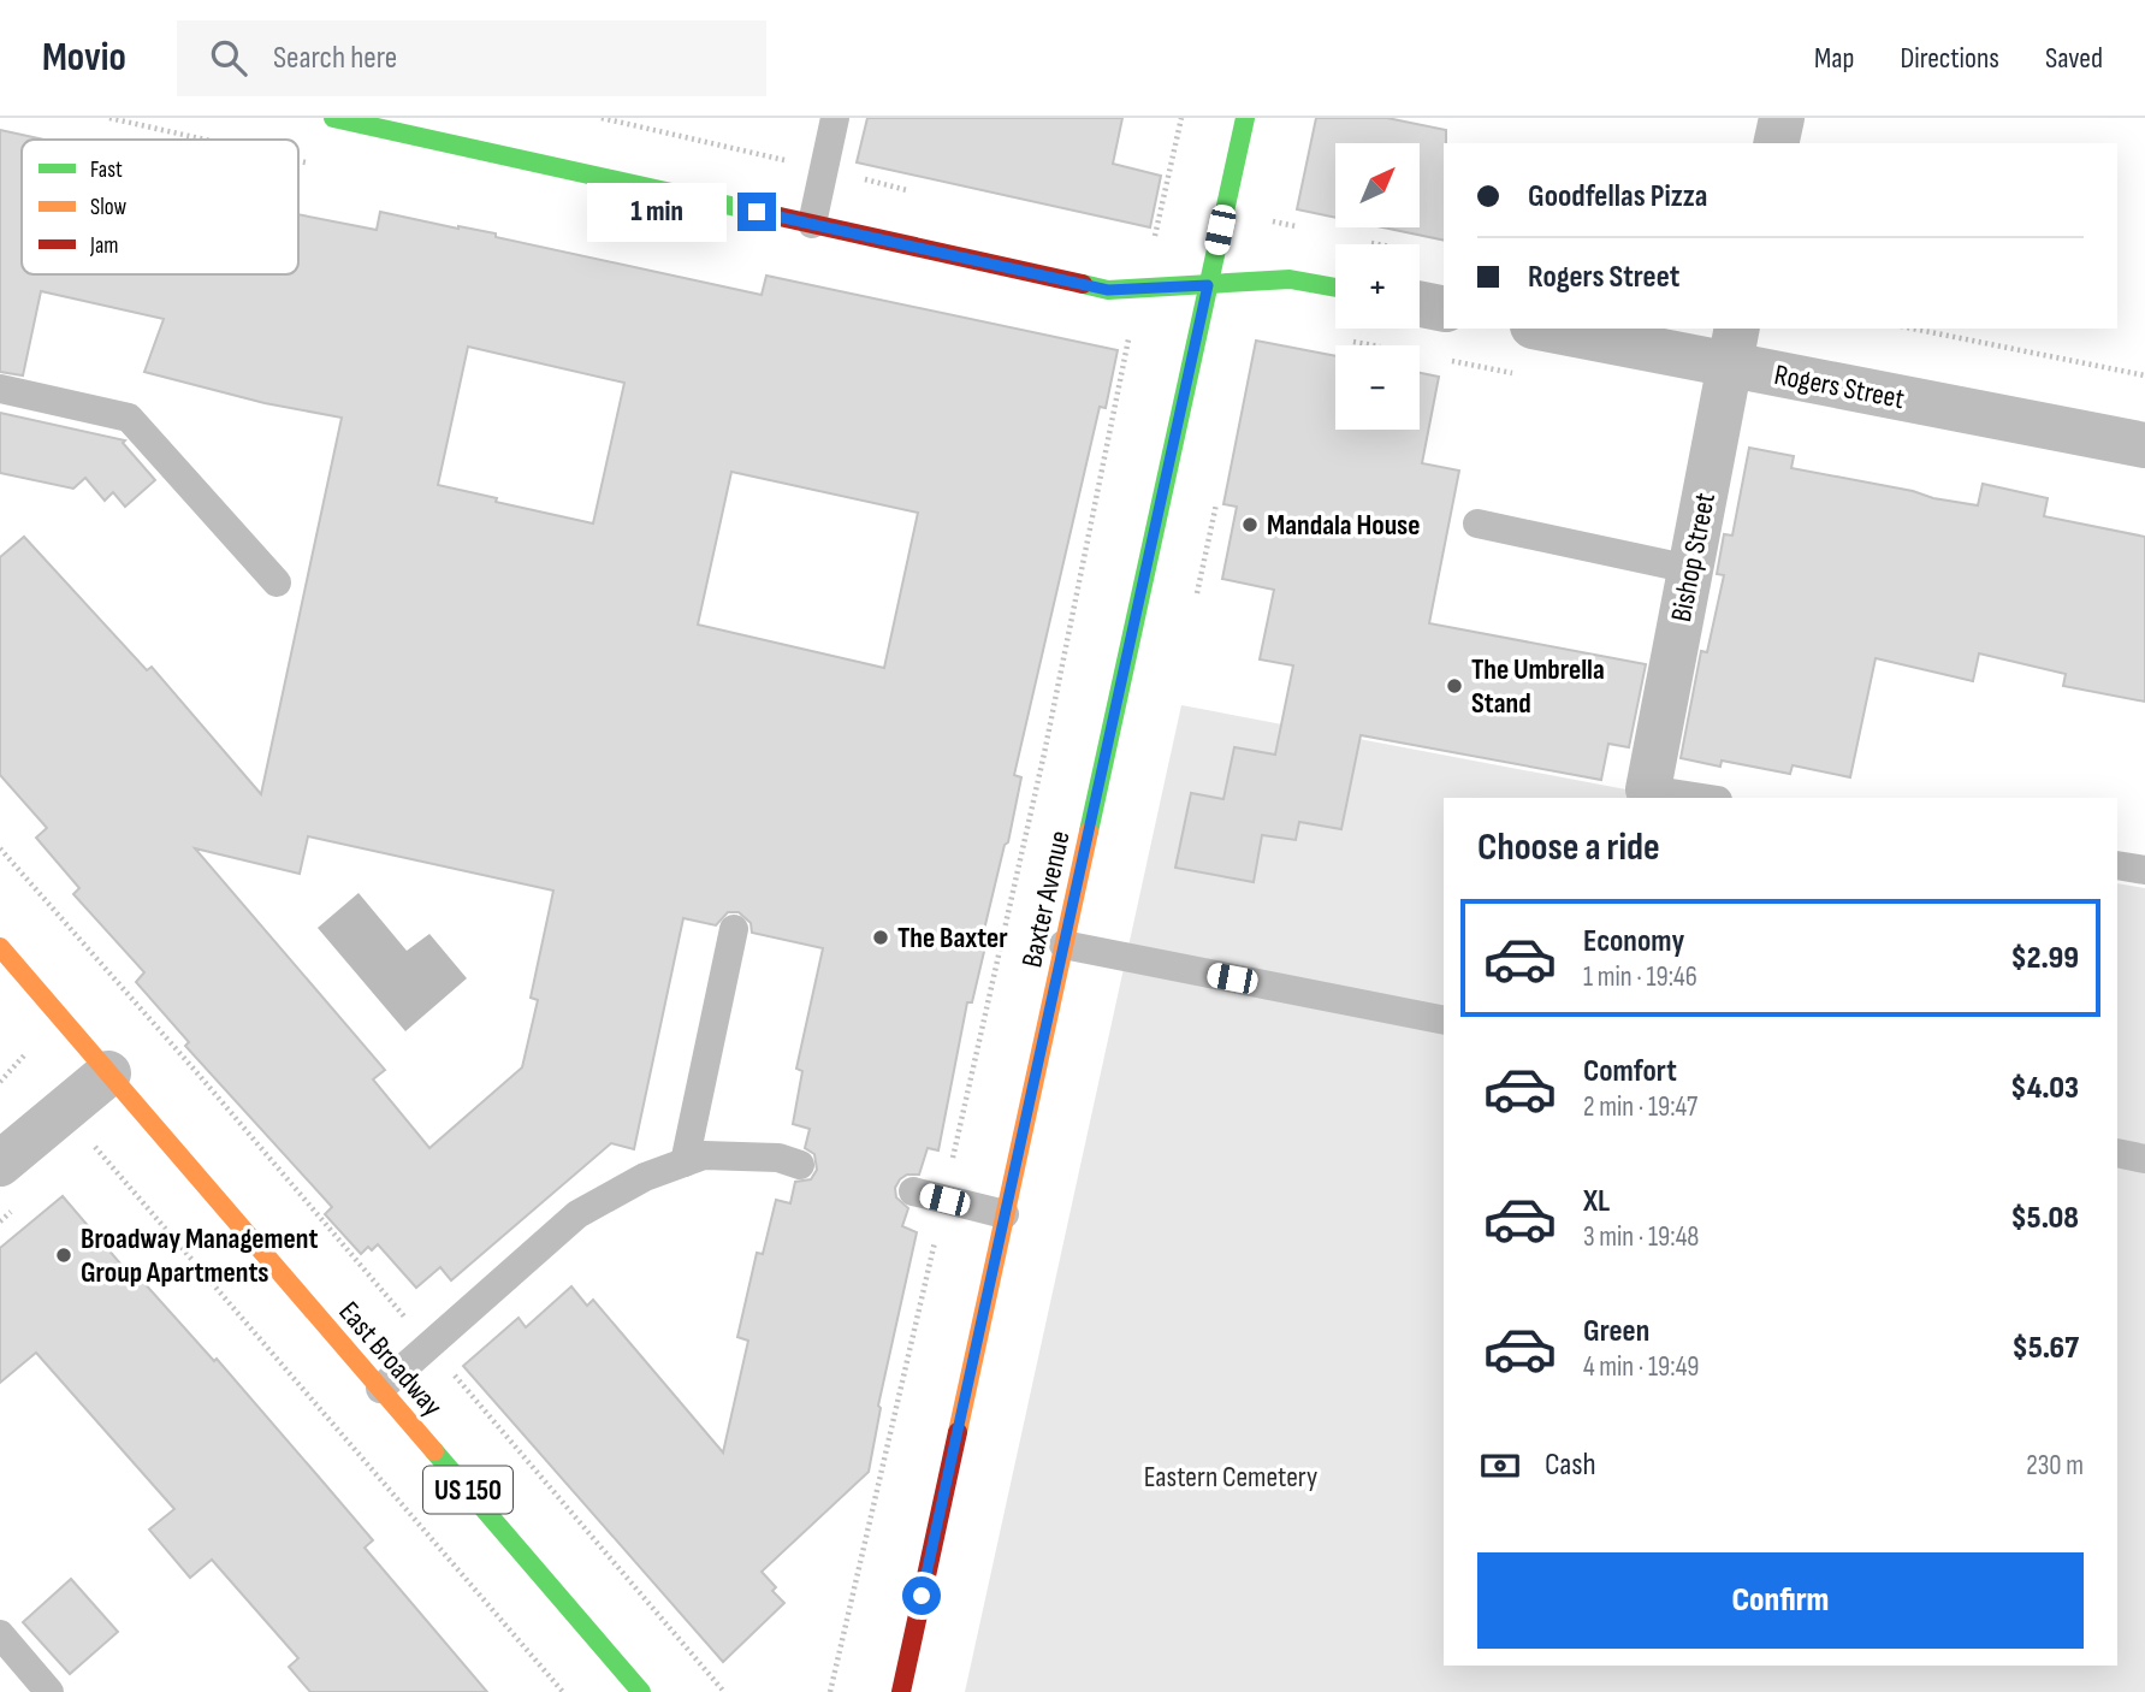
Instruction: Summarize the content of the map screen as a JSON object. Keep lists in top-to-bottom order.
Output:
{
  "streets": {
    "main road": ["Baxter Avenue", "East Broadway", "US 150"],
    "street": ["Rogers Street", "Bishop Street"]
  },
  "crossings": [
    ["Rogers Street", "Bishop Street"]
  ],
  "parks": ["Eastern Cemetery"],
  "places": [
    "Mandala House",
    "The Umbrella Stand",
    "The Baxter",
    "Broadway Management Group Apartments"
  ],
  "legend": ["Fast", "Slow", "Jam"],
  "north": "top right",
  "page": {
    "header": "Movio",
    "search": "Search here",
    "nav": ["Map", "Directions", "Saved"],
    "map_buttons": ["+", "−"],
    "banner": ["Goodfellas Pizza", "Rogers Street"],
    "bubble": "1 min",
    "heading": "Choose a ride",
    "list": [
      {
        "name": "Economy",
        "note": "1 min · 19:46",
        "value": "$2.99"
      },
      {
        "name": "Comfort",
        "note": "2 min · 19:47",
        "value": "$4.03"
      },
      {
        "name": "XL",
        "note": "3 min · 19:48",
        "value": "$5.08"
      },
      {
        "name": "Green",
        "note": "4 min · 19:49",
        "value": "$5.67"
      }
    ],
    "pay": ["Cash", "230 m"],
    "buttons": "Confirm"
  }
}
